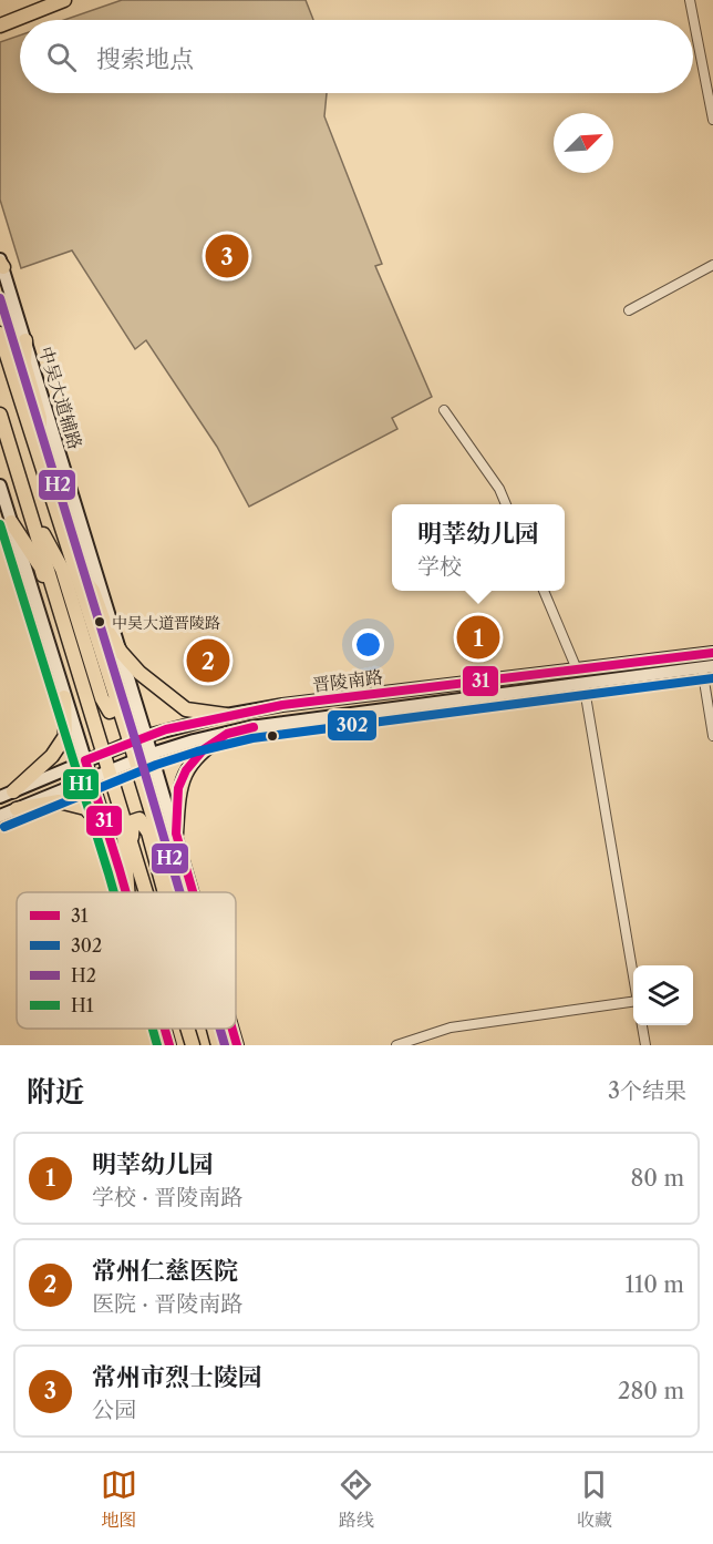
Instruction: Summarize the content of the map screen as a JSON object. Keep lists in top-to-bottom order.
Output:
{
  "streets": {
    "main road": ["中吴大道辅路", "晋陵南路"]
  },
  "crossings": [
    ["中吴大道辅路", "晋陵南路"]
  ],
  "places": ["中吴大道晋陵路"],
  "lines": [
    "transit line H2",
    "transit line H1",
    "transit line 31",
    "transit line 302"
  ],
  "legend": [
    "31",
    "302",
    "H2",
    "H1"
  ],
  "north": "top right",
  "page": {
    "search": "搜索地点",
    "pins": ["3", "1", "2"],
    "popup": ["明莘幼儿园", "学校"],
    "heading": ["附近", "3个结果"],
    "list": [
      {
        "mark": "1",
        "name": "明莘幼儿园",
        "note": "学校 · 晋陵南路",
        "value": "80 m"
      },
      {
        "mark": "2",
        "name": "常州仁慈医院",
        "note": "医院 · 晋陵南路",
        "value": "110 m"
      },
      {
        "mark": "3",
        "name": "常州市烈士陵园",
        "note": "公园",
        "value": "280 m"
      }
    ],
    "nav": ["地图", "路线", "收藏"]
  }
}
